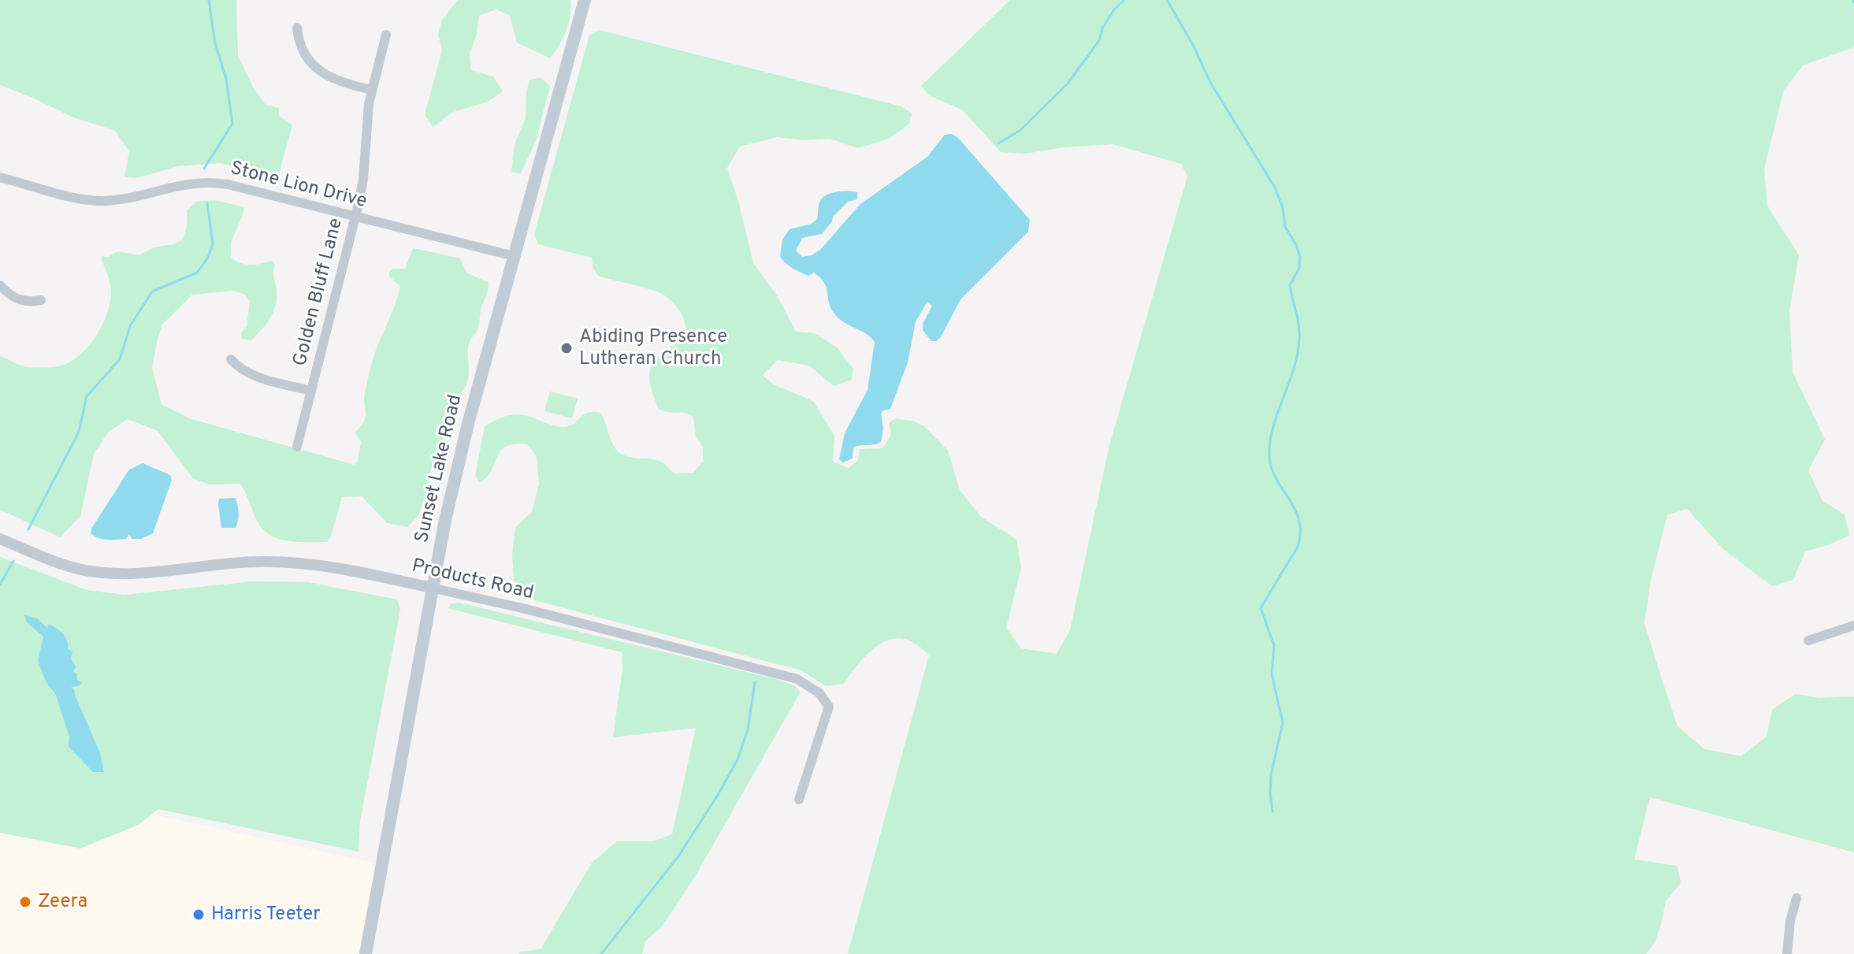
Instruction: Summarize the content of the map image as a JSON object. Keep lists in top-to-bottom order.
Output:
{
  "streets": {
    "main road": ["Sunset Lake Road"],
    "street": ["Stone Lion Drive", "Golden Bluff Lane", "Products Road"]
  },
  "crossings": [
    ["Stone Lion Drive", "Golden Bluff Lane"],
    ["Stone Lion Drive", "Sunset Lake Road"],
    ["Sunset Lake Road", "Products Road"]
  ],
  "places": ["Abiding Presence Lutheran Church", "Zeera", "Harris Teeter"]
}
